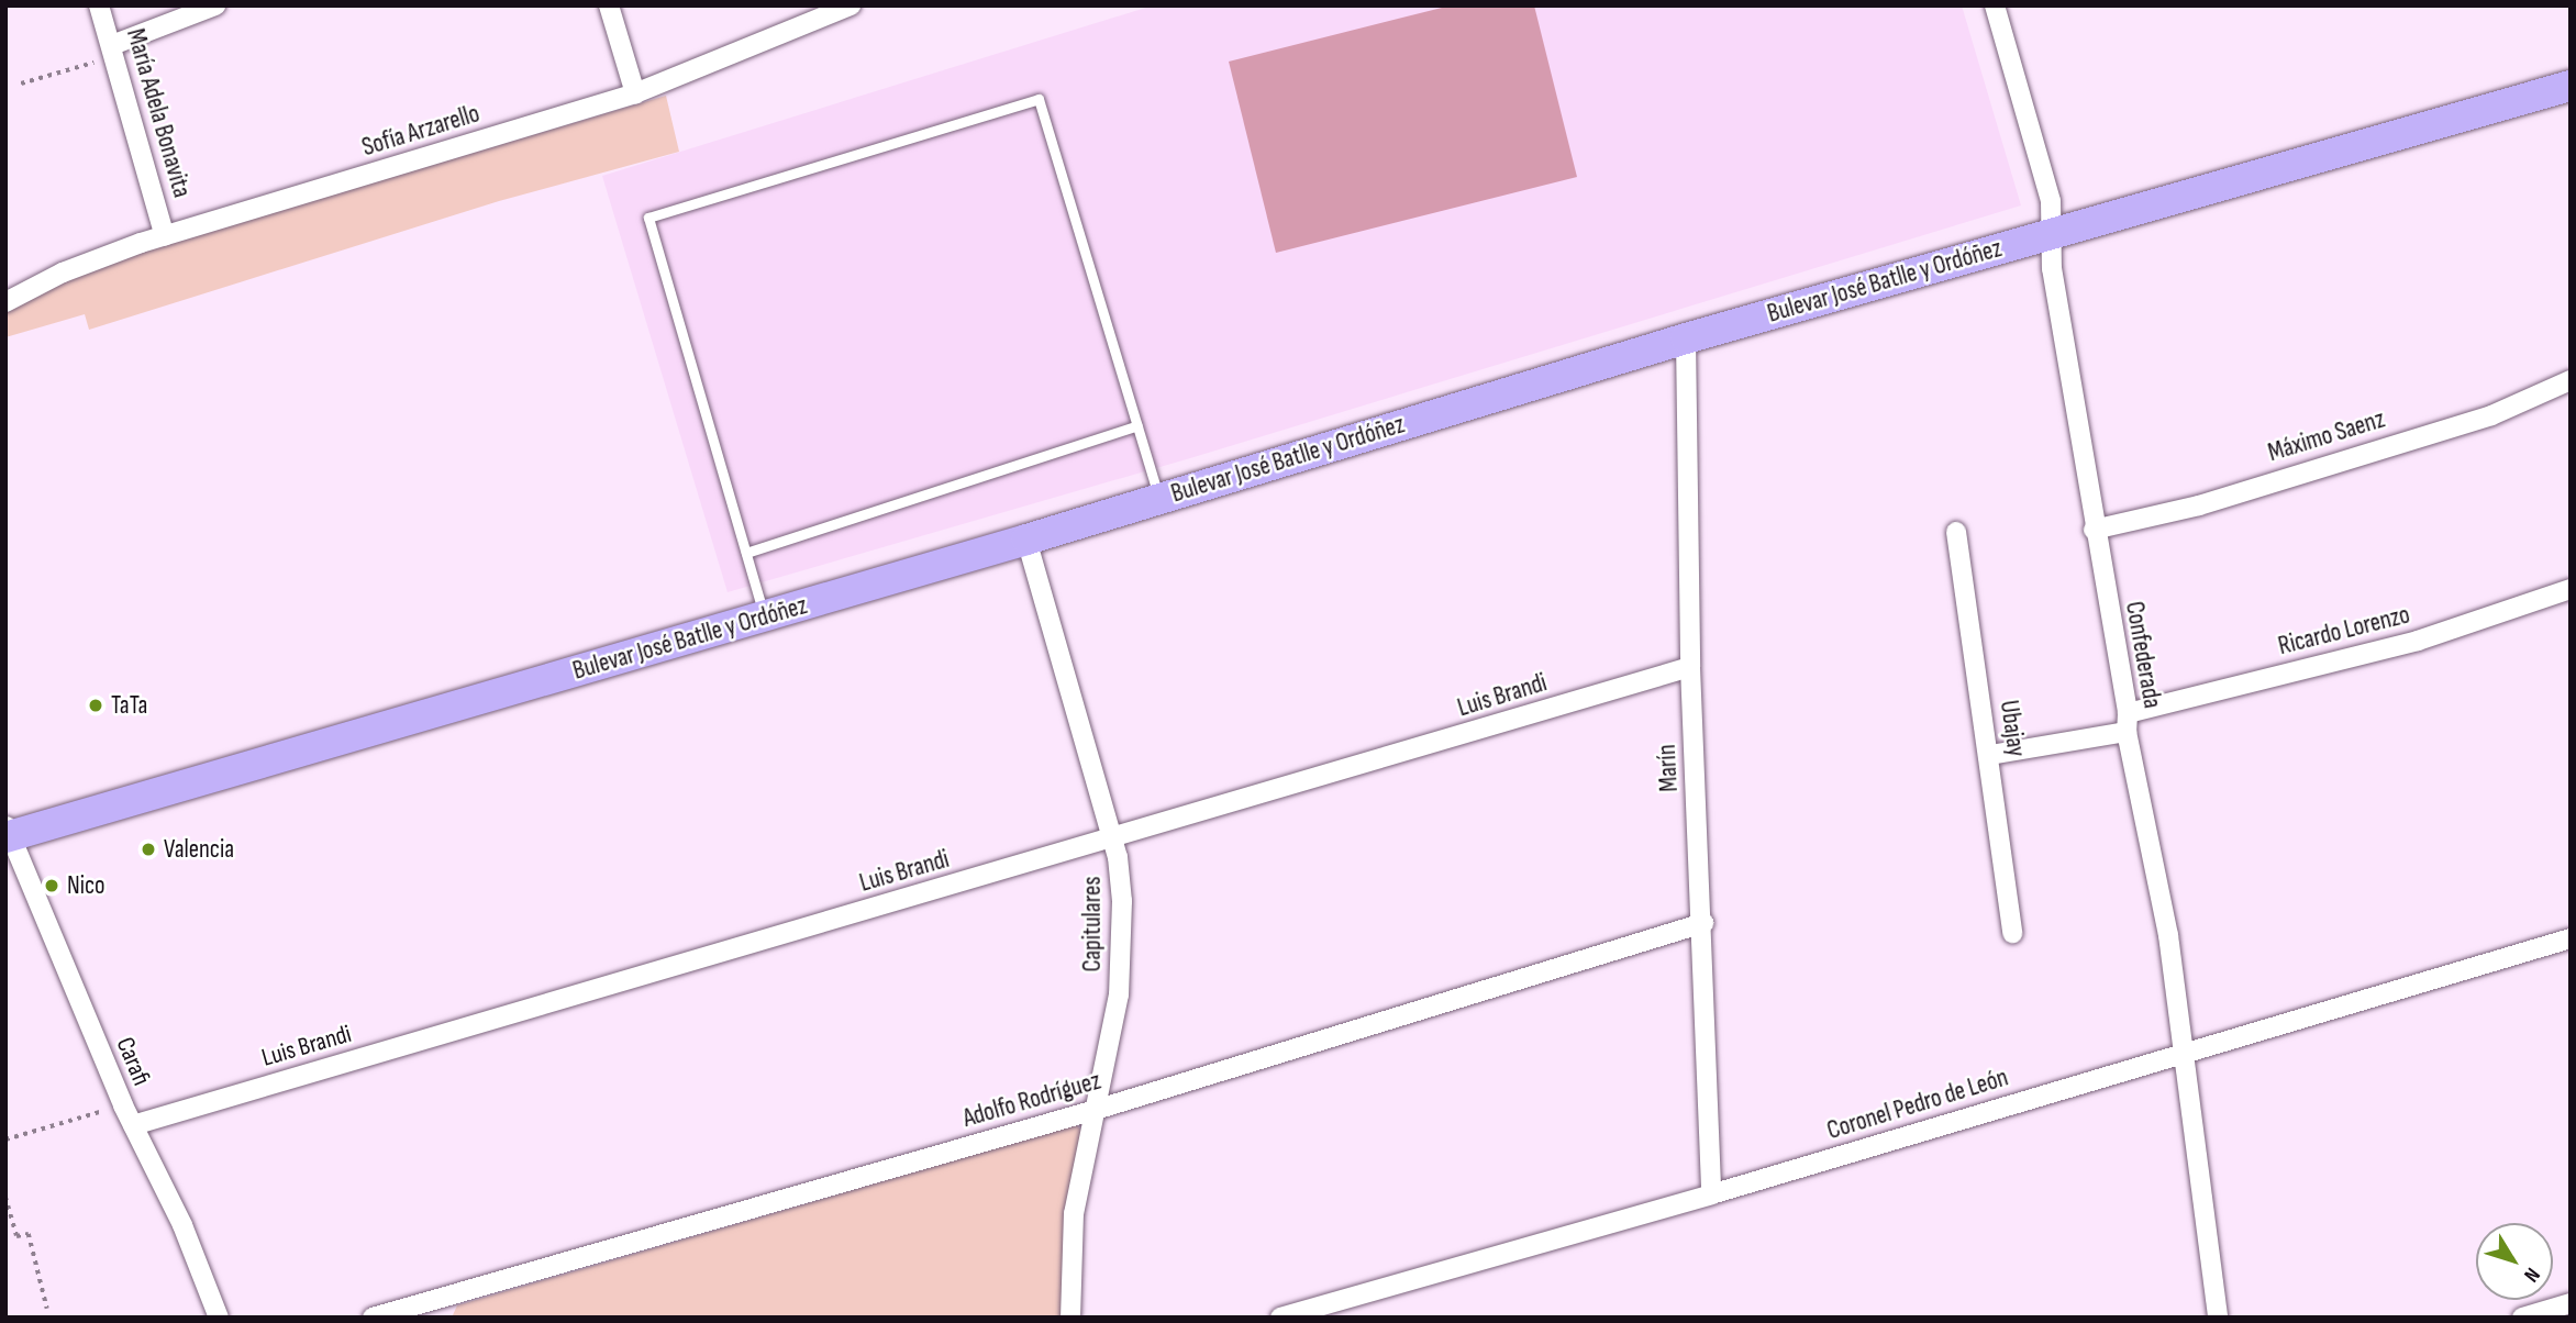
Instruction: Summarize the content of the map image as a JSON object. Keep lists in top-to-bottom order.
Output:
{
  "streets": {
    "main road": ["Bulevar José Batlle y Ordóñez"],
    "street": [
      "María Adela Bonavita",
      "Sofía Arzarello",
      "Máximo Saenz",
      "Ricardo Lorenzo",
      "Confederada",
      "Luis Brandi",
      "Ubajay",
      "Marín",
      "Capitulares",
      "Carafi",
      "Adolfo Rodríguez",
      "Coronel Pedro de León"
    ]
  },
  "crossings": [
    ["María Adela Bonavita", "Sofía Arzarello"],
    ["Bulevar José Batlle y Ordóñez", "Confederada"],
    ["Bulevar José Batlle y Ordóñez", "Marín"],
    ["Bulevar José Batlle y Ordóñez", "Capitulares"],
    ["Bulevar José Batlle y Ordóñez", "Carafi"],
    ["Máximo Saenz", "Confederada"],
    ["Ricardo Lorenzo", "Confederada"],
    ["Ricardo Lorenzo", "Ubajay"],
    ["Confederada", "Coronel Pedro de León"],
    ["Luis Brandi", "Marín"],
    ["Luis Brandi", "Capitulares"],
    ["Luis Brandi", "Carafi"],
    ["Marín", "Adolfo Rodríguez"],
    ["Marín", "Coronel Pedro de León"],
    ["Capitulares", "Adolfo Rodríguez"]
  ],
  "places": ["TaTa", "Valencia", "Nico"],
  "north": "bottom right"
}
